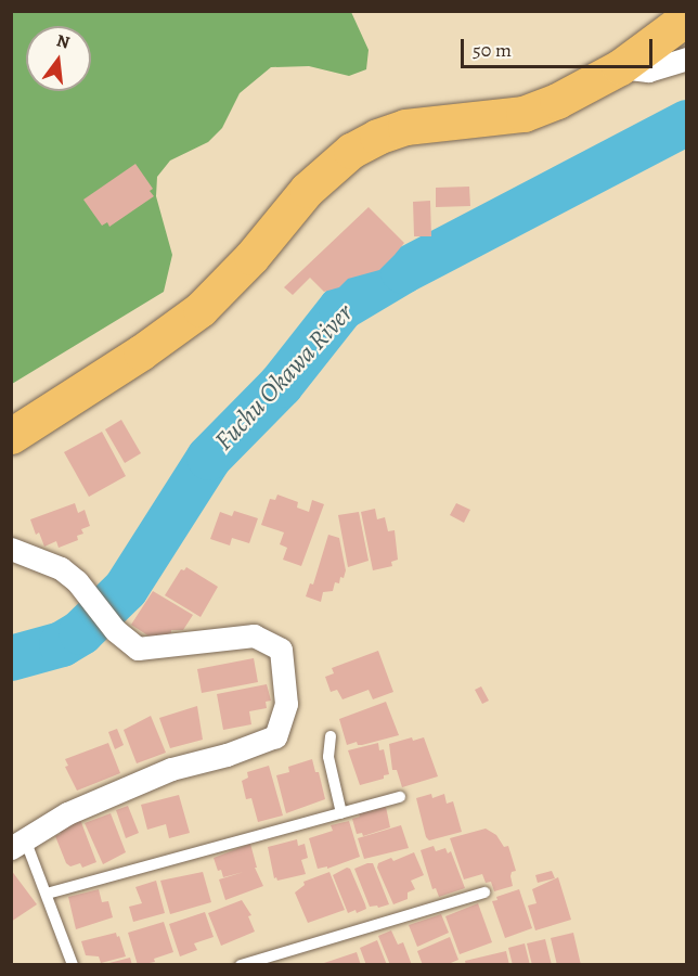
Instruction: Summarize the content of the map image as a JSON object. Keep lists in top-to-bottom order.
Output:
{
  "water": ["Fuchu Okawa River"],
  "scale_bar": "50 m",
  "north": "top"
}
